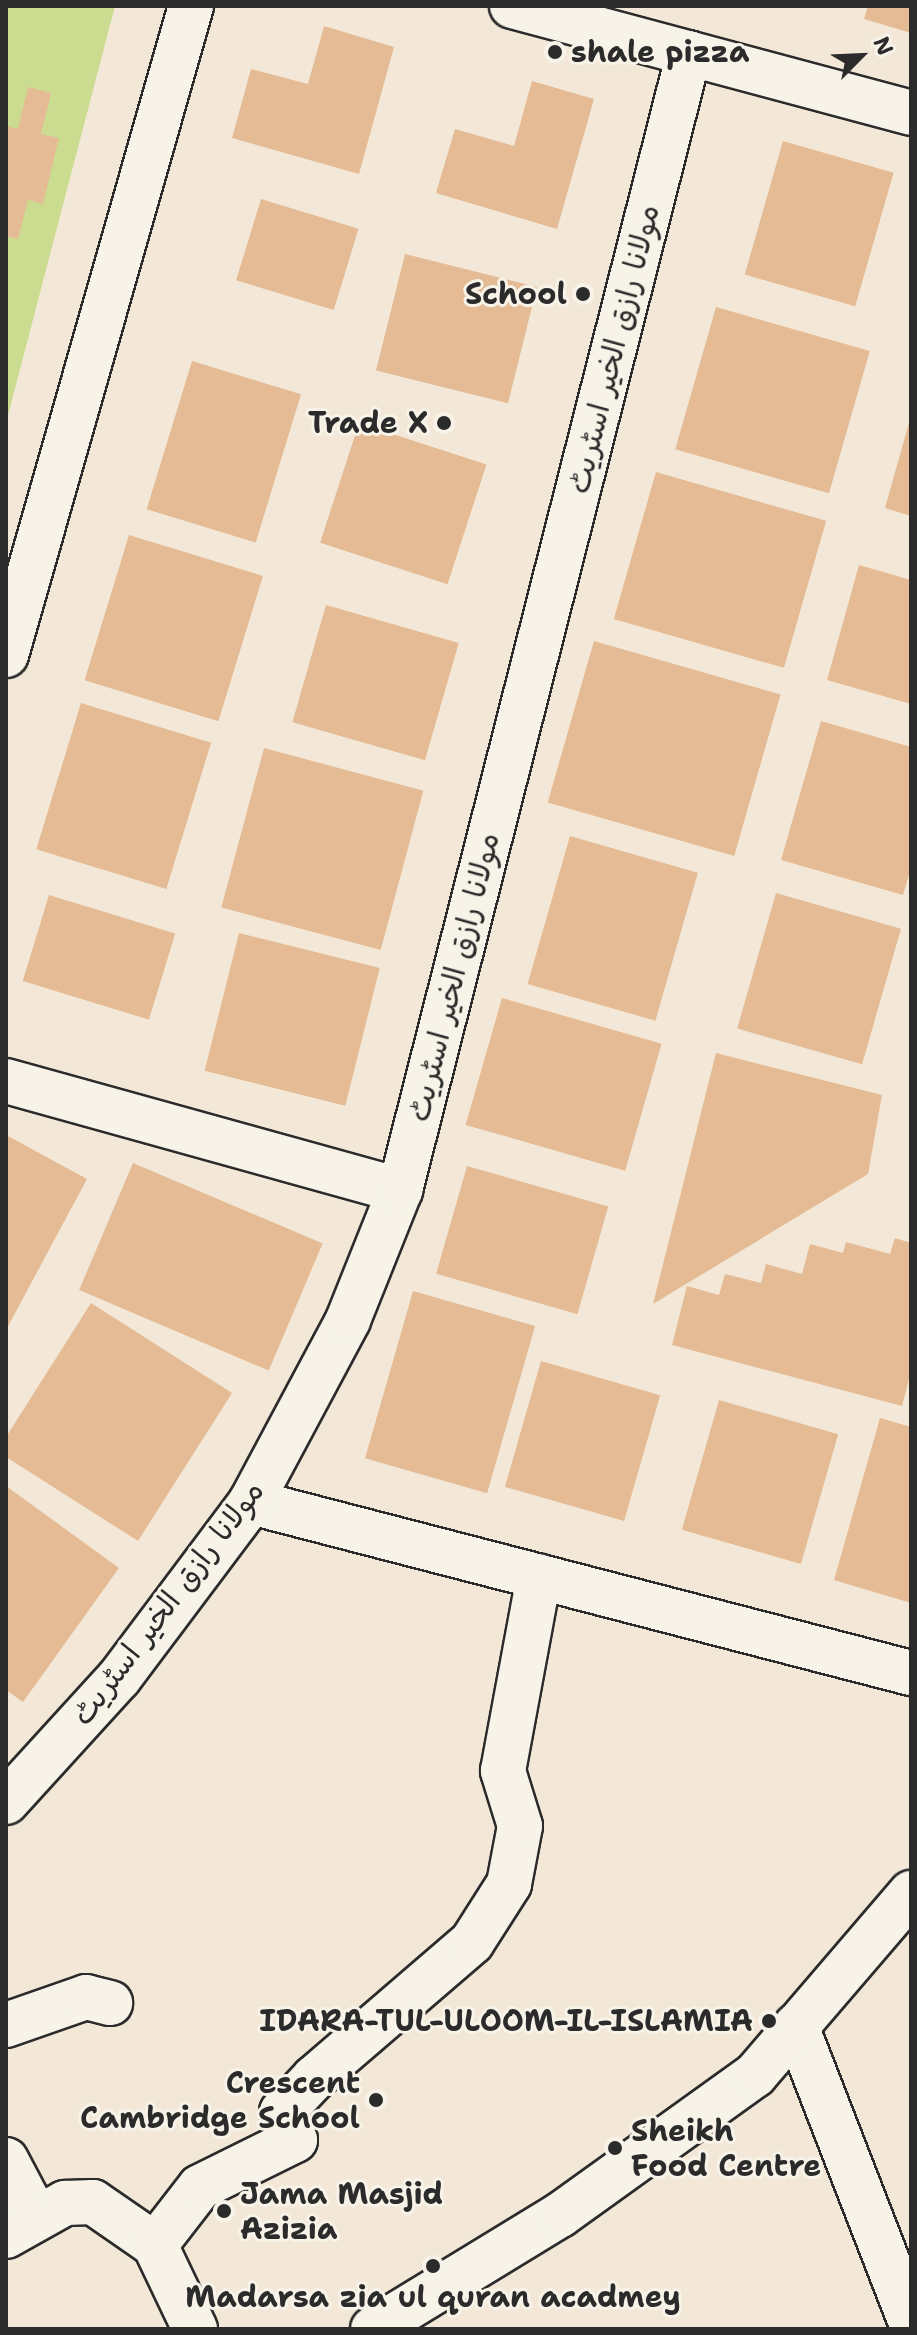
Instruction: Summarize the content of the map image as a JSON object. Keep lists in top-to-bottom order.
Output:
{
  "streets": {
    "street": ["مولانا رازق الخیر اسٹریٹ"]
  },
  "places": [
    "shale pizza",
    "School",
    "Trade X",
    "IDARA-TUL-ULOOM-IL-ISLAMIA",
    "Crescent Cambridge School",
    "Sheikh Food Centre",
    "Jama Masjid Azizia",
    "Madarsa zia ul quran acadmey"
  ],
  "north": "top right"
}
